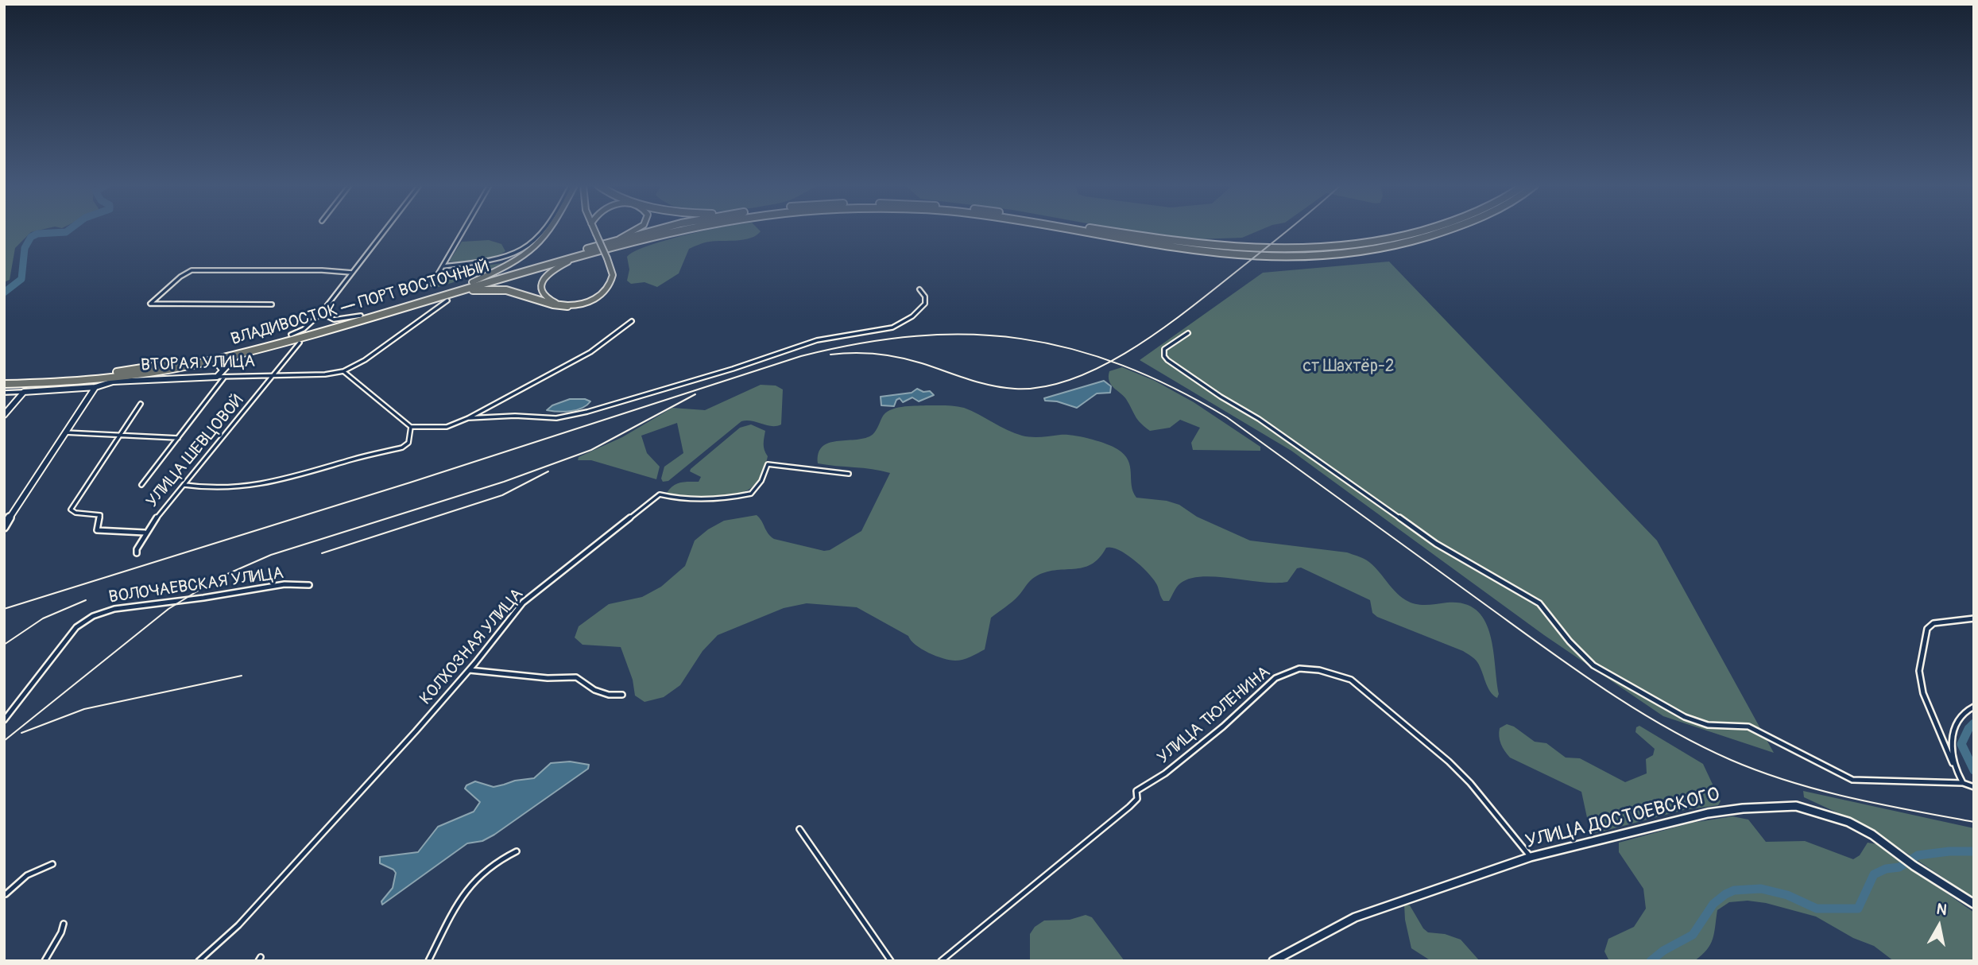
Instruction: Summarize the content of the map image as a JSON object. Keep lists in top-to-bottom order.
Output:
{
  "streets": {
    "highway": ["ВЛАДИВОСТОК — ПОРТ ВОСТОЧНЫЙ"],
    "main road": ["ВТОРАЯ УЛИЦА", "УЛИЦА ДОСТОЕВСКОГО"],
    "street": [
      "УЛИЦА ШЕВЦОВОЙ",
      "ВОЛОЧАЕВСКАЯ УЛИЦА",
      "КОЛХОЗНАЯ УЛИЦА",
      "УЛИЦА ТЮЛЕНИНА"
    ]
  },
  "crossings": [
    ["ВЛАДИВОСТОК — ПОРТ ВОСТОЧНЫЙ", "ВТОРАЯ УЛИЦА"],
    ["ВТОРАЯ УЛИЦА", "УЛИЦА ШЕВЦОВОЙ"],
    ["УЛИЦА ТЮЛЕНИНА", "УЛИЦА ДОСТОЕВСКОГО"]
  ],
  "parks": ["ст Шахтёр-2"],
  "north": "top"
}
